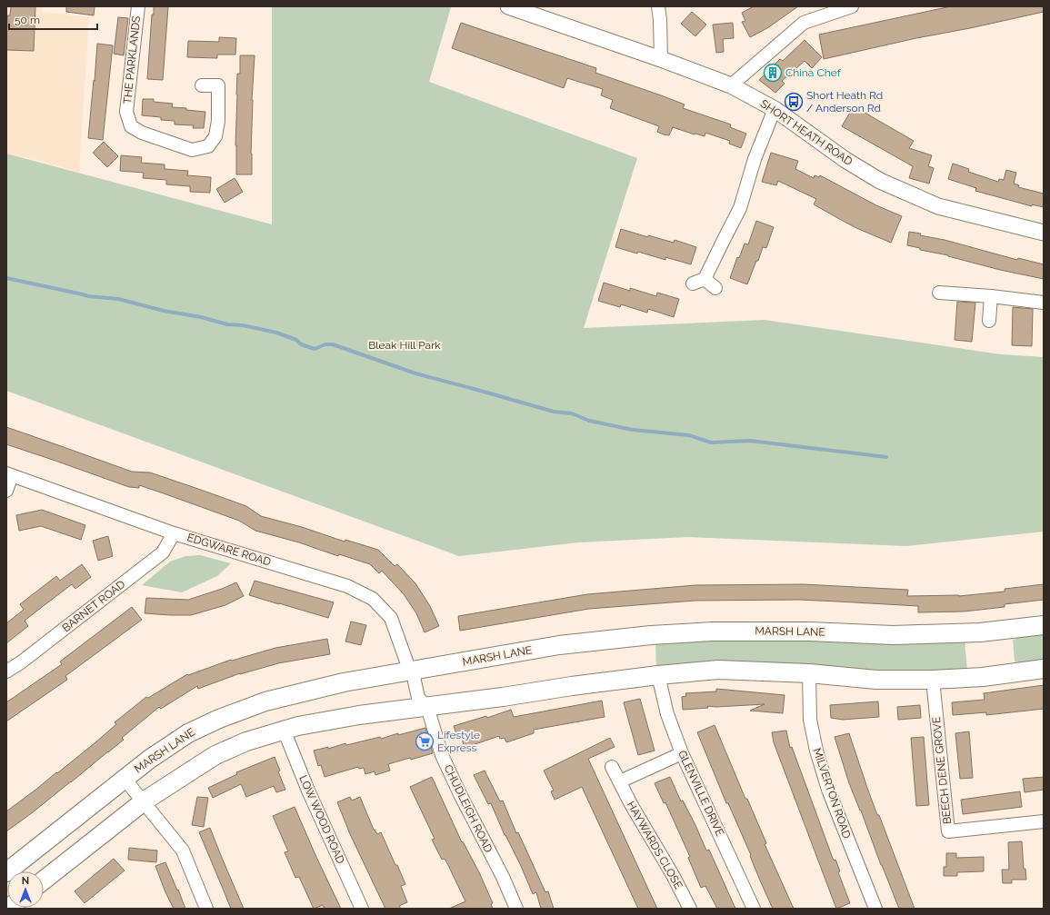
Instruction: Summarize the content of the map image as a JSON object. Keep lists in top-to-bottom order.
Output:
{
  "streets": {
    "main road": ["MARSH LANE"],
    "street": [
      "THE PARKLANDS",
      "SHORT HEATH ROAD",
      "EDGWARE ROAD",
      "BARNET ROAD",
      "BEECH DENE GROVE",
      "GLENVILLE DRIVE",
      "MILVERTON ROAD",
      "CHUDLEIGH ROAD",
      "LOW WOOD ROAD",
      "HAYWARDS CLOSE"
    ]
  },
  "crossings": [
    ["EDGWARE ROAD", "BARNET ROAD"],
    ["EDGWARE ROAD", "MARSH LANE"],
    ["EDGWARE ROAD", "CHUDLEIGH ROAD"]
  ],
  "parks": ["Bleak Hill Park"],
  "places": {
    "building": ["China Chef"],
    "bus stop": ["Short Heath Rd / Anderson Rd"],
    "supermarket": ["Lifestyle Express"]
  },
  "scale_bar": "50 m",
  "north": "top"
}
